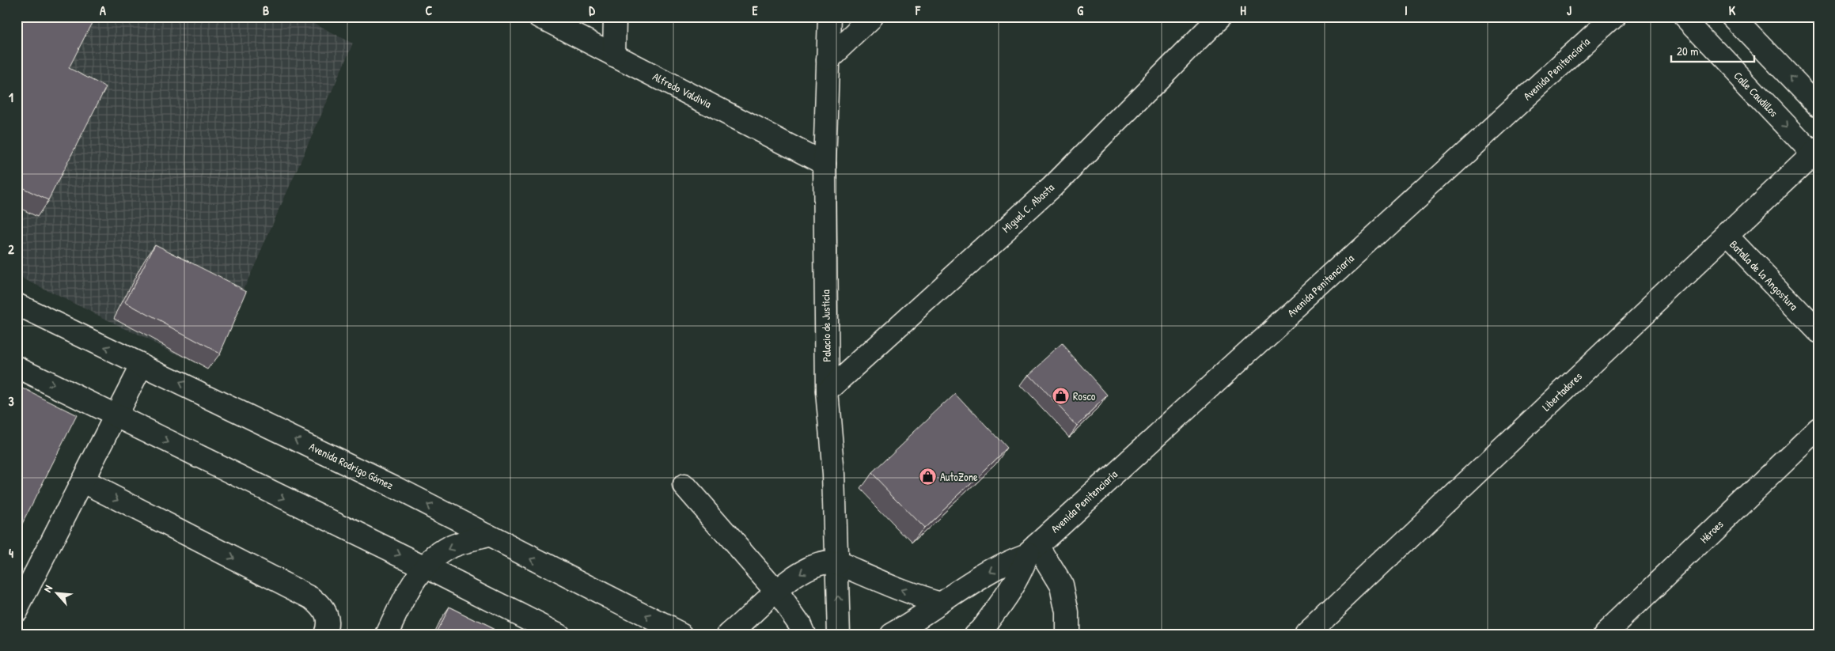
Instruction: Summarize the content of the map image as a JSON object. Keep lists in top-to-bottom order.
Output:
{
  "streets": {
    "street": [
      "Avenida Penitenciaría",
      "Alfredo Valdivia",
      "Calle Caudillos",
      "Miguel C. Abasta",
      "Batalla de la Angostura",
      "Palacio de Justicia",
      "Libertadores",
      "Avenida Rodrigo Gómez",
      "Héroes"
    ]
  },
  "crossings": [
    ["Alfredo Valdivia", "Palacio de Justicia"],
    ["Calle Caudillos", "Libertadores"],
    ["Miguel C. Abasta", "Palacio de Justicia"],
    ["Batalla de la Angostura", "Libertadores"]
  ],
  "places": {
    "shop": ["Rosco", "AutoZone"]
  },
  "scale_bar": "20 m",
  "north": "top left",
  "grid": {
    "columns": [
      "A",
      "B",
      "C",
      "D",
      "E",
      "F",
      "G",
      "H",
      "I",
      "J",
      "K"
    ],
    "rows": [
      "1",
      "2",
      "3",
      "4"
    ]
  }
}
